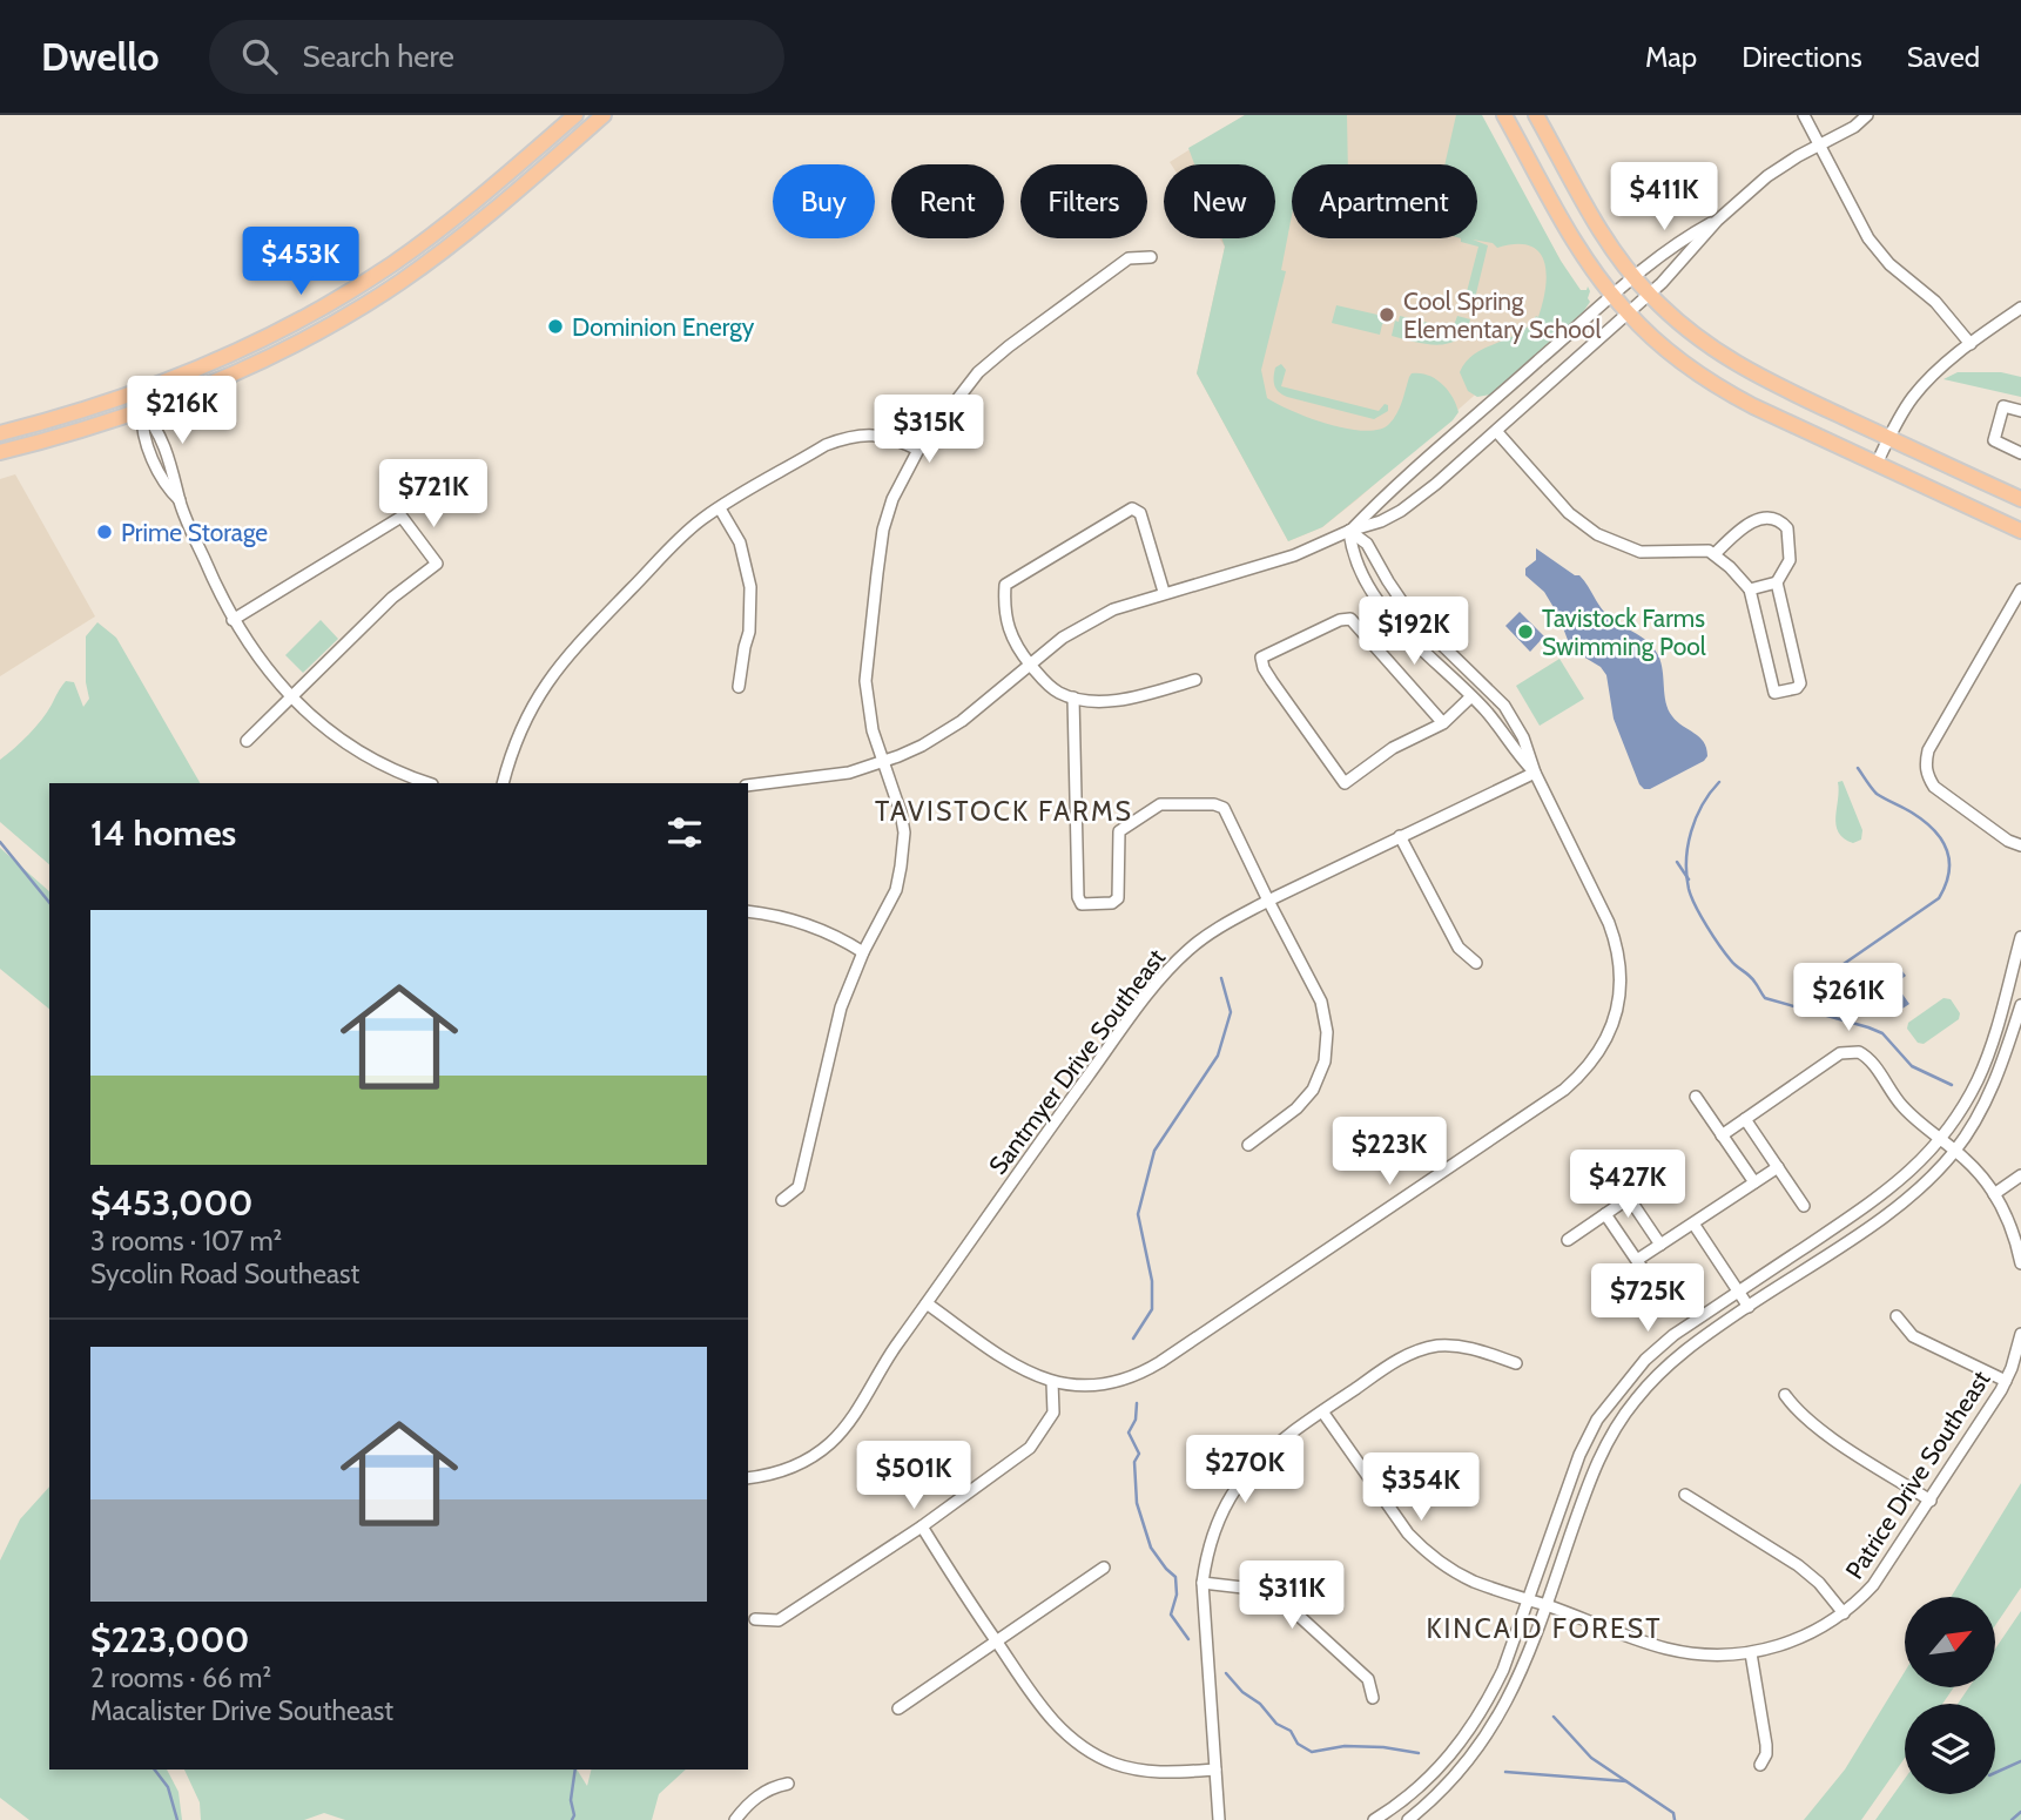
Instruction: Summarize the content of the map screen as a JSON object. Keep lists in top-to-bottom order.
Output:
{
  "streets": {
    "street": ["Santmyer Drive Southeast", "Patrice Drive Southeast"]
  },
  "districts": ["TAVISTOCK FARMS", "KINCAID FOREST"],
  "places": [
    "Cool Spring Elementary School",
    "Dominion Energy",
    "Prime Storage",
    "Tavistock Farms Swimming Pool"
  ],
  "north": "top right",
  "page": {
    "header": "Dwello",
    "search": "Search here",
    "nav": ["Map", "Directions", "Saved"],
    "price": [
      "$411K",
      "$453K",
      "$216K",
      "$315K",
      "$721K",
      "$192K",
      "$261K",
      "$223K",
      "$427K",
      "$725K",
      "$270K",
      "$501K",
      "$354K",
      "$311K"
    ],
    "chip": [
      "Buy",
      "Rent",
      "Filters",
      "New",
      "Apartment"
    ],
    "heading": "14 homes",
    "list": [
      {
        "name": "$453,000",
        "note": "3 rooms · 107 m² · Sycolin Road Southeast"
      },
      {
        "name": "$223,000",
        "note": "2 rooms · 66 m² · Macalister Drive Southeast"
      }
    ]
  }
}
